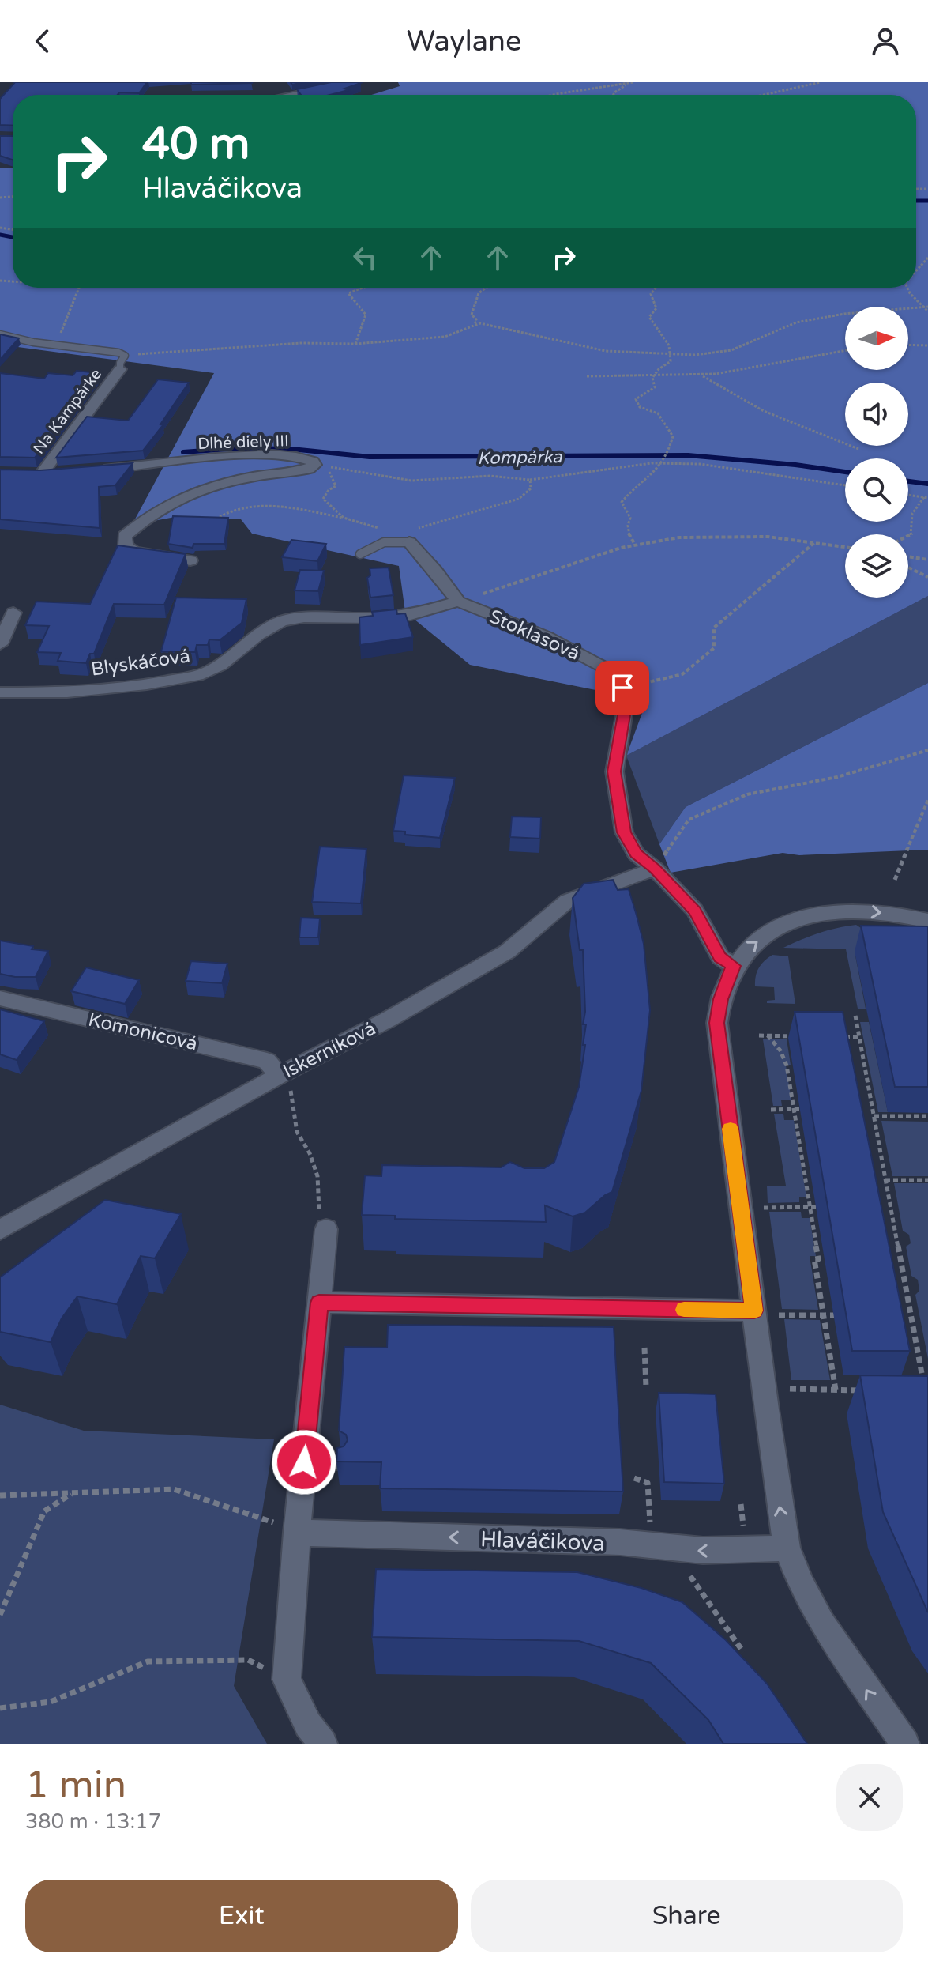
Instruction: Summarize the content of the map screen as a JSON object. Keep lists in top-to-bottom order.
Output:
{
  "streets": {
    "street": [
      "Na Kampárke",
      "Dlhé diely III",
      "Stoklasová",
      "Blyskáčová",
      "Komonicová",
      "Iskerníková",
      "Hlaváčikova"
    ]
  },
  "crossings": [
    ["Stoklasová", "Blyskáčová"],
    ["Komonicová", "Iskerníková"]
  ],
  "one_way": ["Hlaváčikova"],
  "water": ["Kompárka"],
  "north": "right",
  "page": {
    "header": "Waylane",
    "turn": ["40 m", "Hlaváčikova"],
    "heading": ["1 min", "380 m · 13:17"],
    "buttons": ["Exit", "Share"]
  }
}
